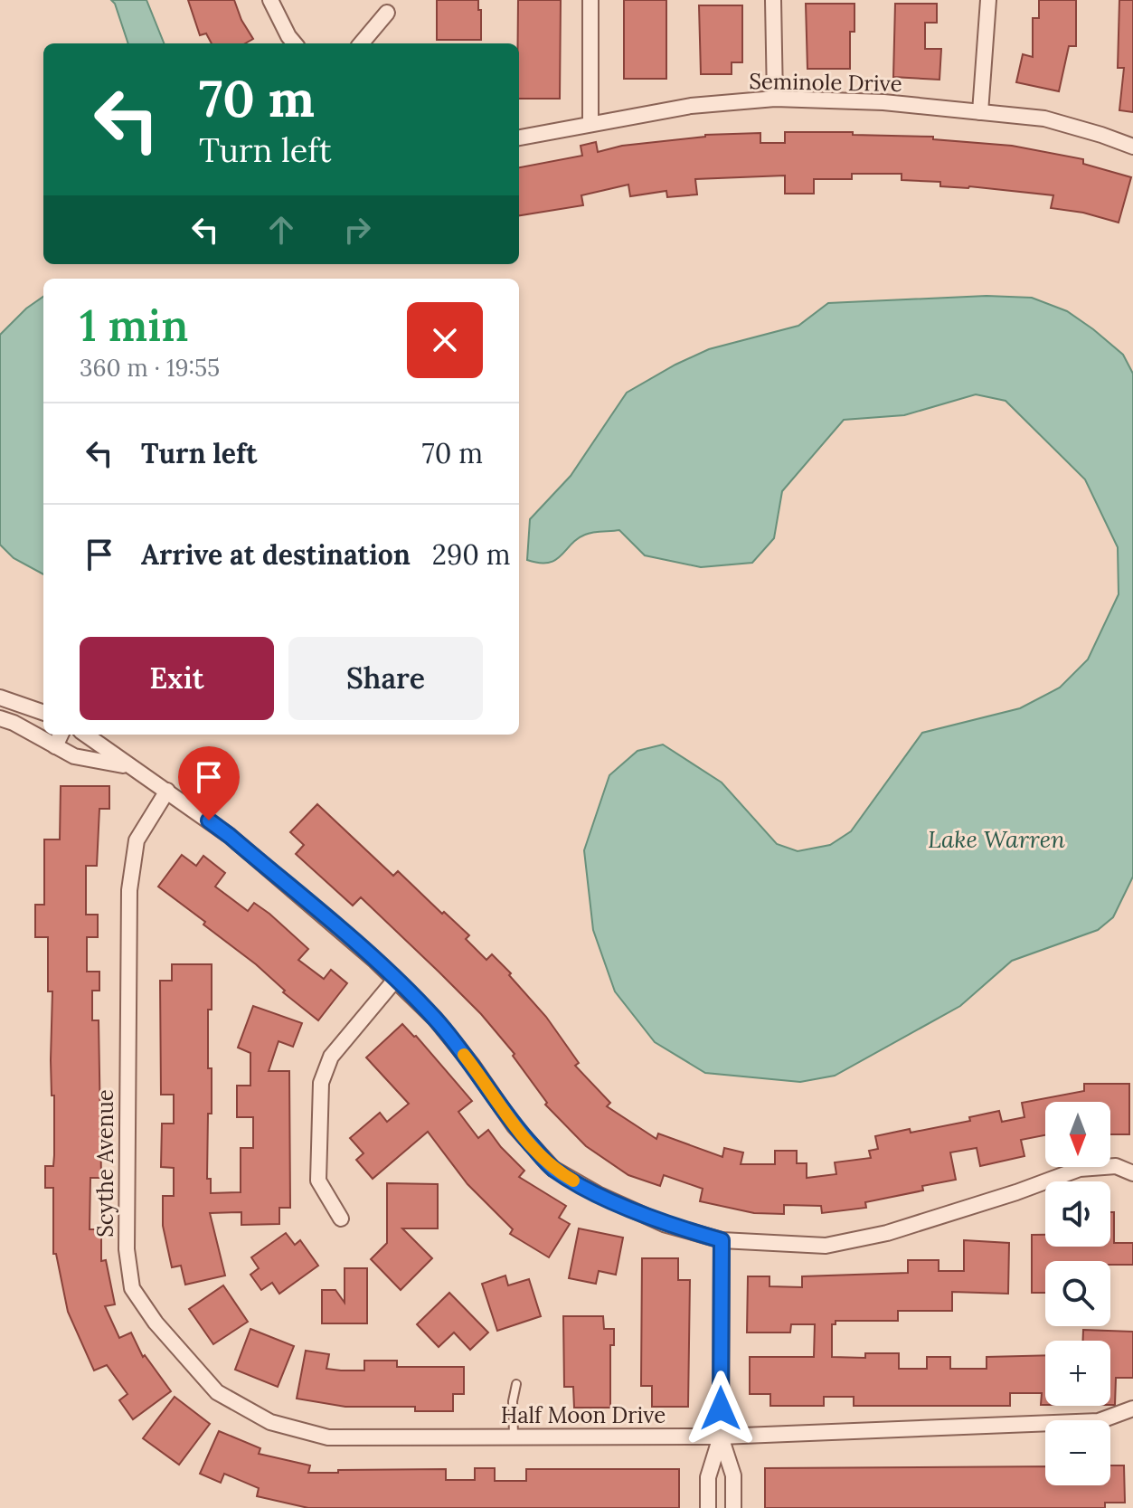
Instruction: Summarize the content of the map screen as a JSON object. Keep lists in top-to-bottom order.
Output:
{
  "streets": {
    "street": ["Seminole Drive", "Scythe Avenue", "Half Moon Drive"]
  },
  "crossings": [
    ["Scythe Avenue", "Half Moon Drive"]
  ],
  "water": ["Lake Warren"],
  "north": "bottom",
  "page": {
    "turn": ["70 m", "Turn left"],
    "heading": ["1 min", "360 m · 19:55"],
    "list": [
      {
        "name": "Turn left",
        "value": "70 m"
      },
      {
        "name": "Arrive at destination",
        "value": "290 m"
      }
    ],
    "buttons": ["Exit", "Share"],
    "map_buttons": ["+", "−"]
  }
}
